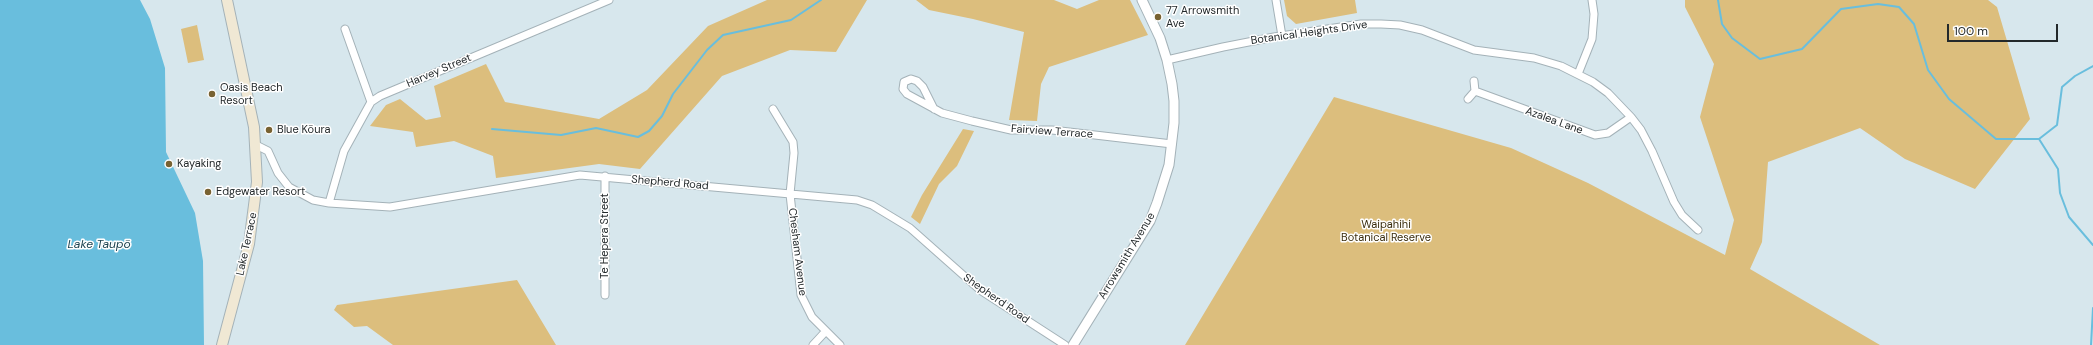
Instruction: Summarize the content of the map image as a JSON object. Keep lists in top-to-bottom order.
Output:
{
  "streets": {
    "main road": ["Lake Terrace"],
    "street": [
      "Botanical Heights Drive",
      "Harvey Street",
      "Azalea Lane",
      "Fairview Terrace",
      "Shepherd Road",
      "Te Hepera Street",
      "Chesham Avenue",
      "Arrowsmith Avenue"
    ]
  },
  "crossings": [
    ["Botanical Heights Drive", "Azalea Lane"],
    ["Botanical Heights Drive", "Arrowsmith Avenue"],
    ["Fairview Terrace", "Arrowsmith Avenue"],
    ["Shepherd Road", "Te Hepera Street"],
    ["Shepherd Road", "Lake Terrace"],
    ["Shepherd Road", "Chesham Avenue"]
  ],
  "water": ["Lake Taupō"],
  "parks": ["Waipahihi Botanical Reserve"],
  "places": [
    "77 Arrowsmith Ave",
    "Oasis Beach Resort",
    "Blue Kōura",
    "Kayaking",
    "Edgewater Resort"
  ],
  "scale_bar": "100 m"
}
